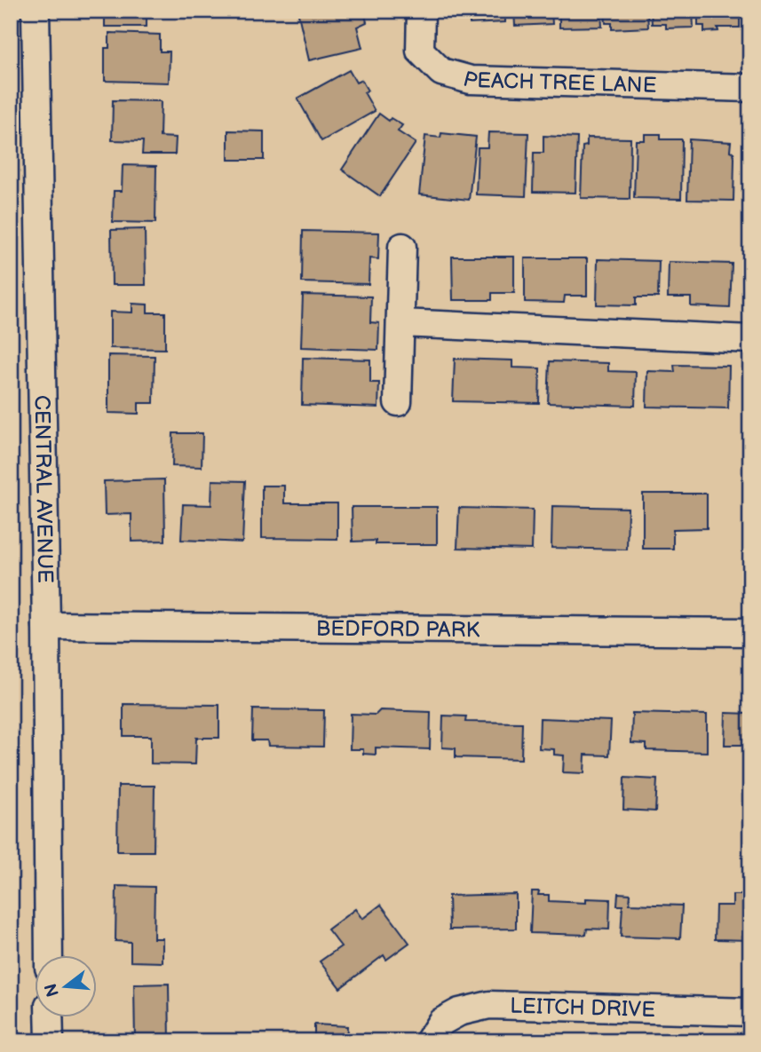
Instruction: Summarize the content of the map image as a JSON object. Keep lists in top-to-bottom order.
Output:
{
  "streets": {
    "street": [
      "PEACH TREE LANE",
      "CENTRAL AVENUE",
      "BEDFORD PARK",
      "LEITCH DRIVE"
    ]
  },
  "crossings": [
    ["CENTRAL AVENUE", "BEDFORD PARK"]
  ],
  "north": "left"
}
